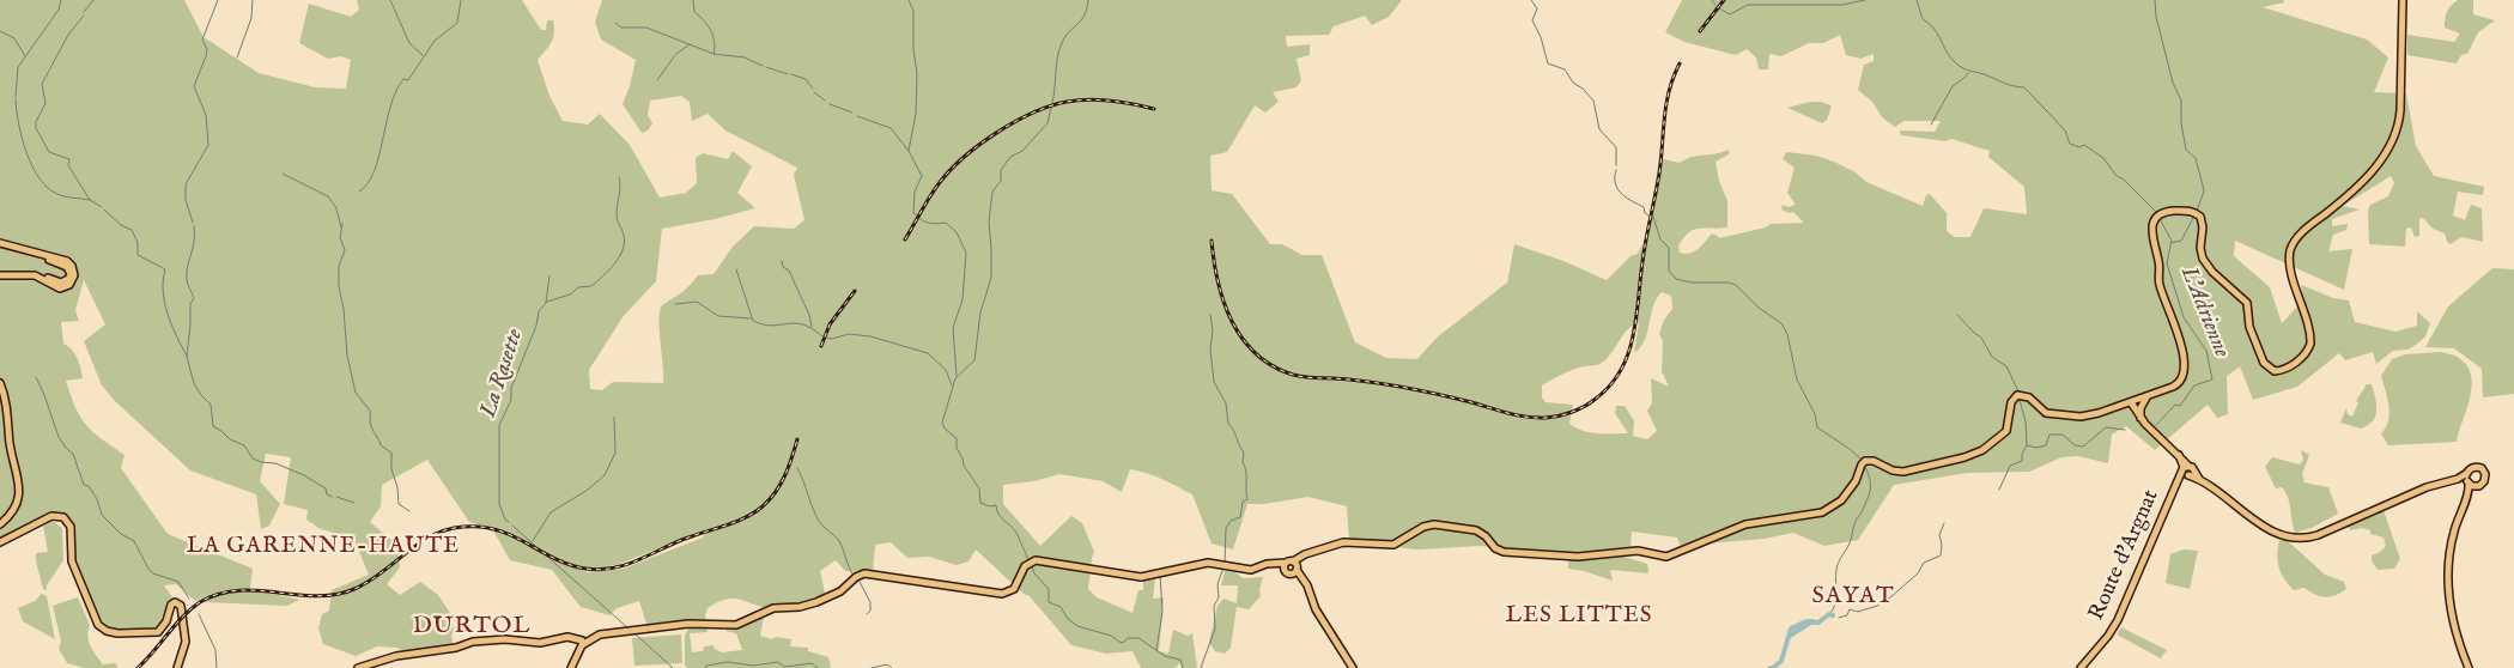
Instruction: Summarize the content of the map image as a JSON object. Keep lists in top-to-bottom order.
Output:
{
  "streets": {
    "main road": ["Route d'Argnat"]
  },
  "districts": [
    "LA GARENNE-HAUTE",
    "SAYAT",
    "LES LITTES",
    "DURTOL"
  ],
  "water": ["L'Adrienne", "La Rasette"]
}
